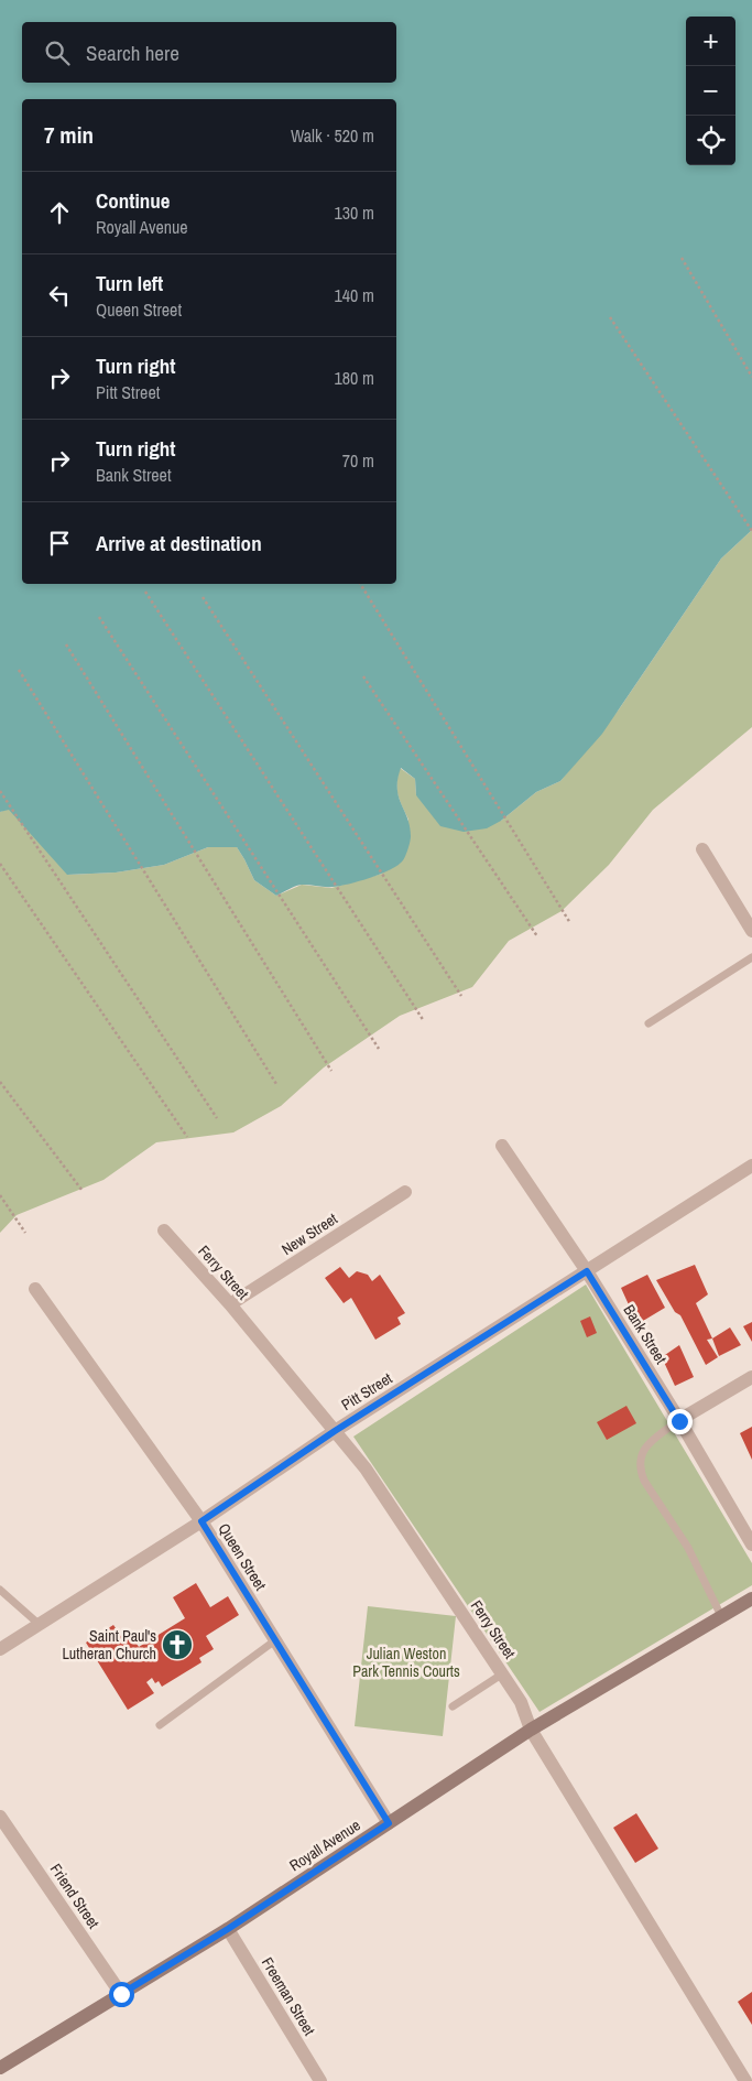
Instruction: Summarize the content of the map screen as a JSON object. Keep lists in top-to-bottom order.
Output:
{
  "streets": {
    "street": [
      "New Street",
      "Ferry Street",
      "Bank Street",
      "Pitt Street",
      "Queen Street",
      "Royall Avenue",
      "Friend Street",
      "Freeman Street"
    ]
  },
  "crossings": [
    ["New Street", "Ferry Street"],
    ["Ferry Street", "Pitt Street"],
    ["Ferry Street", "Royall Avenue"],
    ["Bank Street", "Pitt Street"],
    ["Pitt Street", "Queen Street"],
    ["Queen Street", "Royall Avenue"],
    ["Royall Avenue", "Friend Street"],
    ["Royall Avenue", "Freeman Street"]
  ],
  "parks": ["Julian Weston Park Tennis Courts"],
  "places": {
    "church": ["Saint Paul's Lutheran Church"]
  },
  "page": {
    "map_buttons": ["+", "−"],
    "search": "Search here",
    "heading": ["7 min", "Walk · 520 m"],
    "list": [
      ["Continue", "Royall Avenue", "130 m"],
      ["Turn left", "Queen Street", "140 m"],
      ["Turn right", "Pitt Street", "180 m"],
      ["Turn right", "Bank Street", "70 m"],
      "Arrive at destination"
    ]
  }
}
